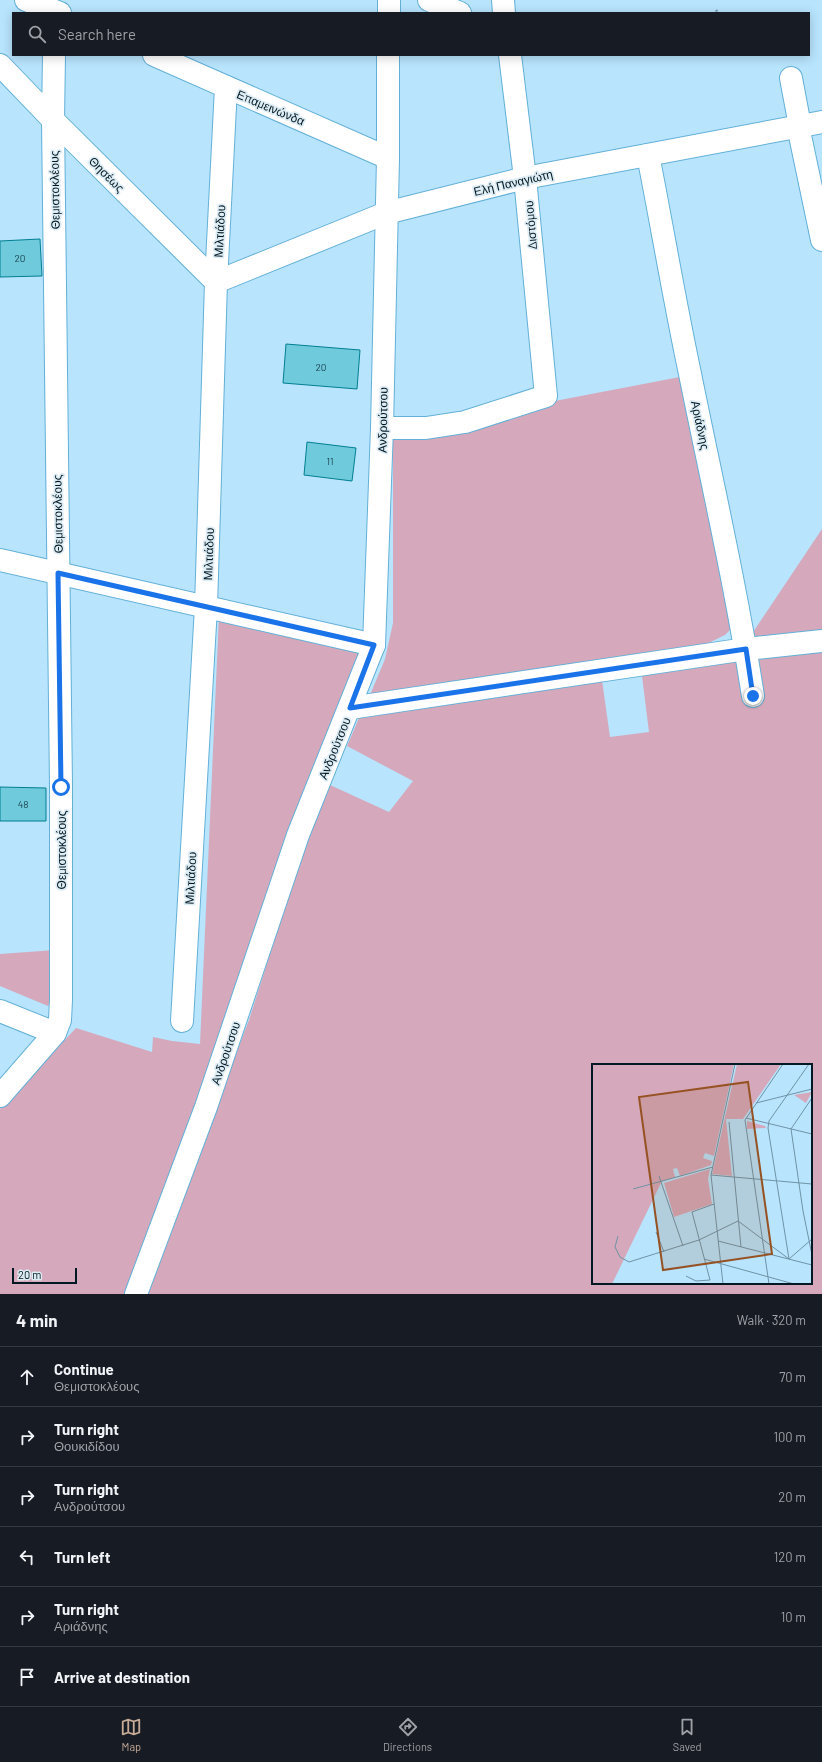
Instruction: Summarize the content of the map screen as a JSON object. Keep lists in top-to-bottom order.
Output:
{
  "streets": {
    "street": [
      "Επαμεινώνδα",
      "Θησέως",
      "Ελή Παναγιώτη",
      "Θεμιστοκλέους",
      "Διστόμου",
      "Μιλτιάδου",
      "Ανδρούτσου",
      "Αριάδνης"
    ]
  },
  "crossings": [
    ["Επαμεινώνδα", "Μιλτιάδου"],
    ["Επαμεινώνδα", "Ανδρούτσου"],
    ["Θησέως", "Ελή Παναγιώτη"],
    ["Θησέως", "Θεμιστοκλέους"],
    ["Θησέως", "Μιλτιάδου"],
    ["Ελή Παναγιώτη", "Διστόμου"],
    ["Ελή Παναγιώτη", "Μιλτιάδου"],
    ["Ελή Παναγιώτη", "Ανδρούτσου"],
    ["Ελή Παναγιώτη", "Αριάδνης"],
    ["Διστόμου", "Ανδρούτσου"]
  ],
  "house_numbers": [
    "20",
    "20",
    "11",
    "48"
  ],
  "scale_bar": "20 m",
  "page": {
    "search": "Search here",
    "scale": "20 m",
    "heading": ["4 min", "Walk · 320 m"],
    "list": [
      ["Continue", "Θεμιστοκλέους", "70 m"],
      ["Turn right", "Θουκιδίδου", "100 m"],
      ["Turn right", "Ανδρούτσου", "20 m"],
      ["Turn left", "120 m"],
      ["Turn right", "Αριάδνης", "10 m"],
      "Arrive at destination"
    ],
    "nav": ["Map", "Directions", "Saved"]
  }
}
